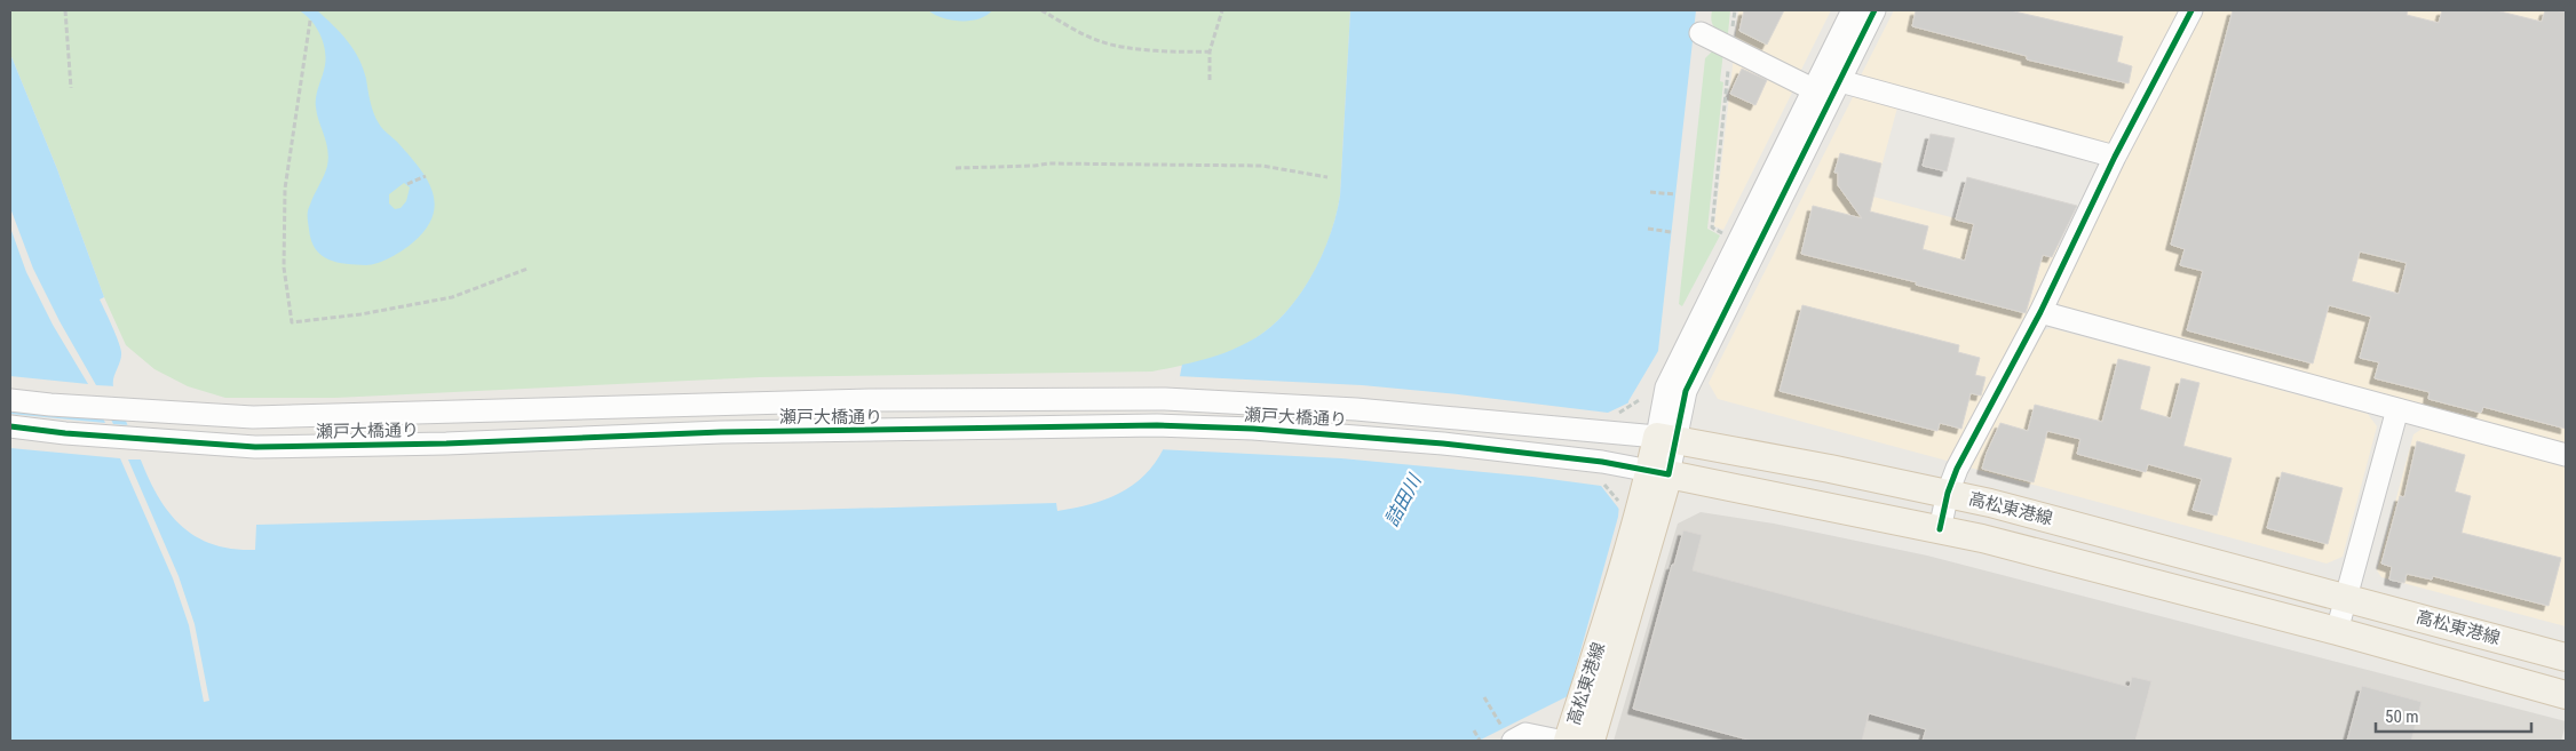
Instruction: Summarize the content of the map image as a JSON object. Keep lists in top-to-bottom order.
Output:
{
  "streets": {
    "main road": ["高松東港線"],
    "street": ["瀬戸大橋通り"]
  },
  "crossings": [
    ["瀬戸大橋通り", "高松東港線"]
  ],
  "water": ["詰田川"],
  "scale_bar": "50 m"
}
